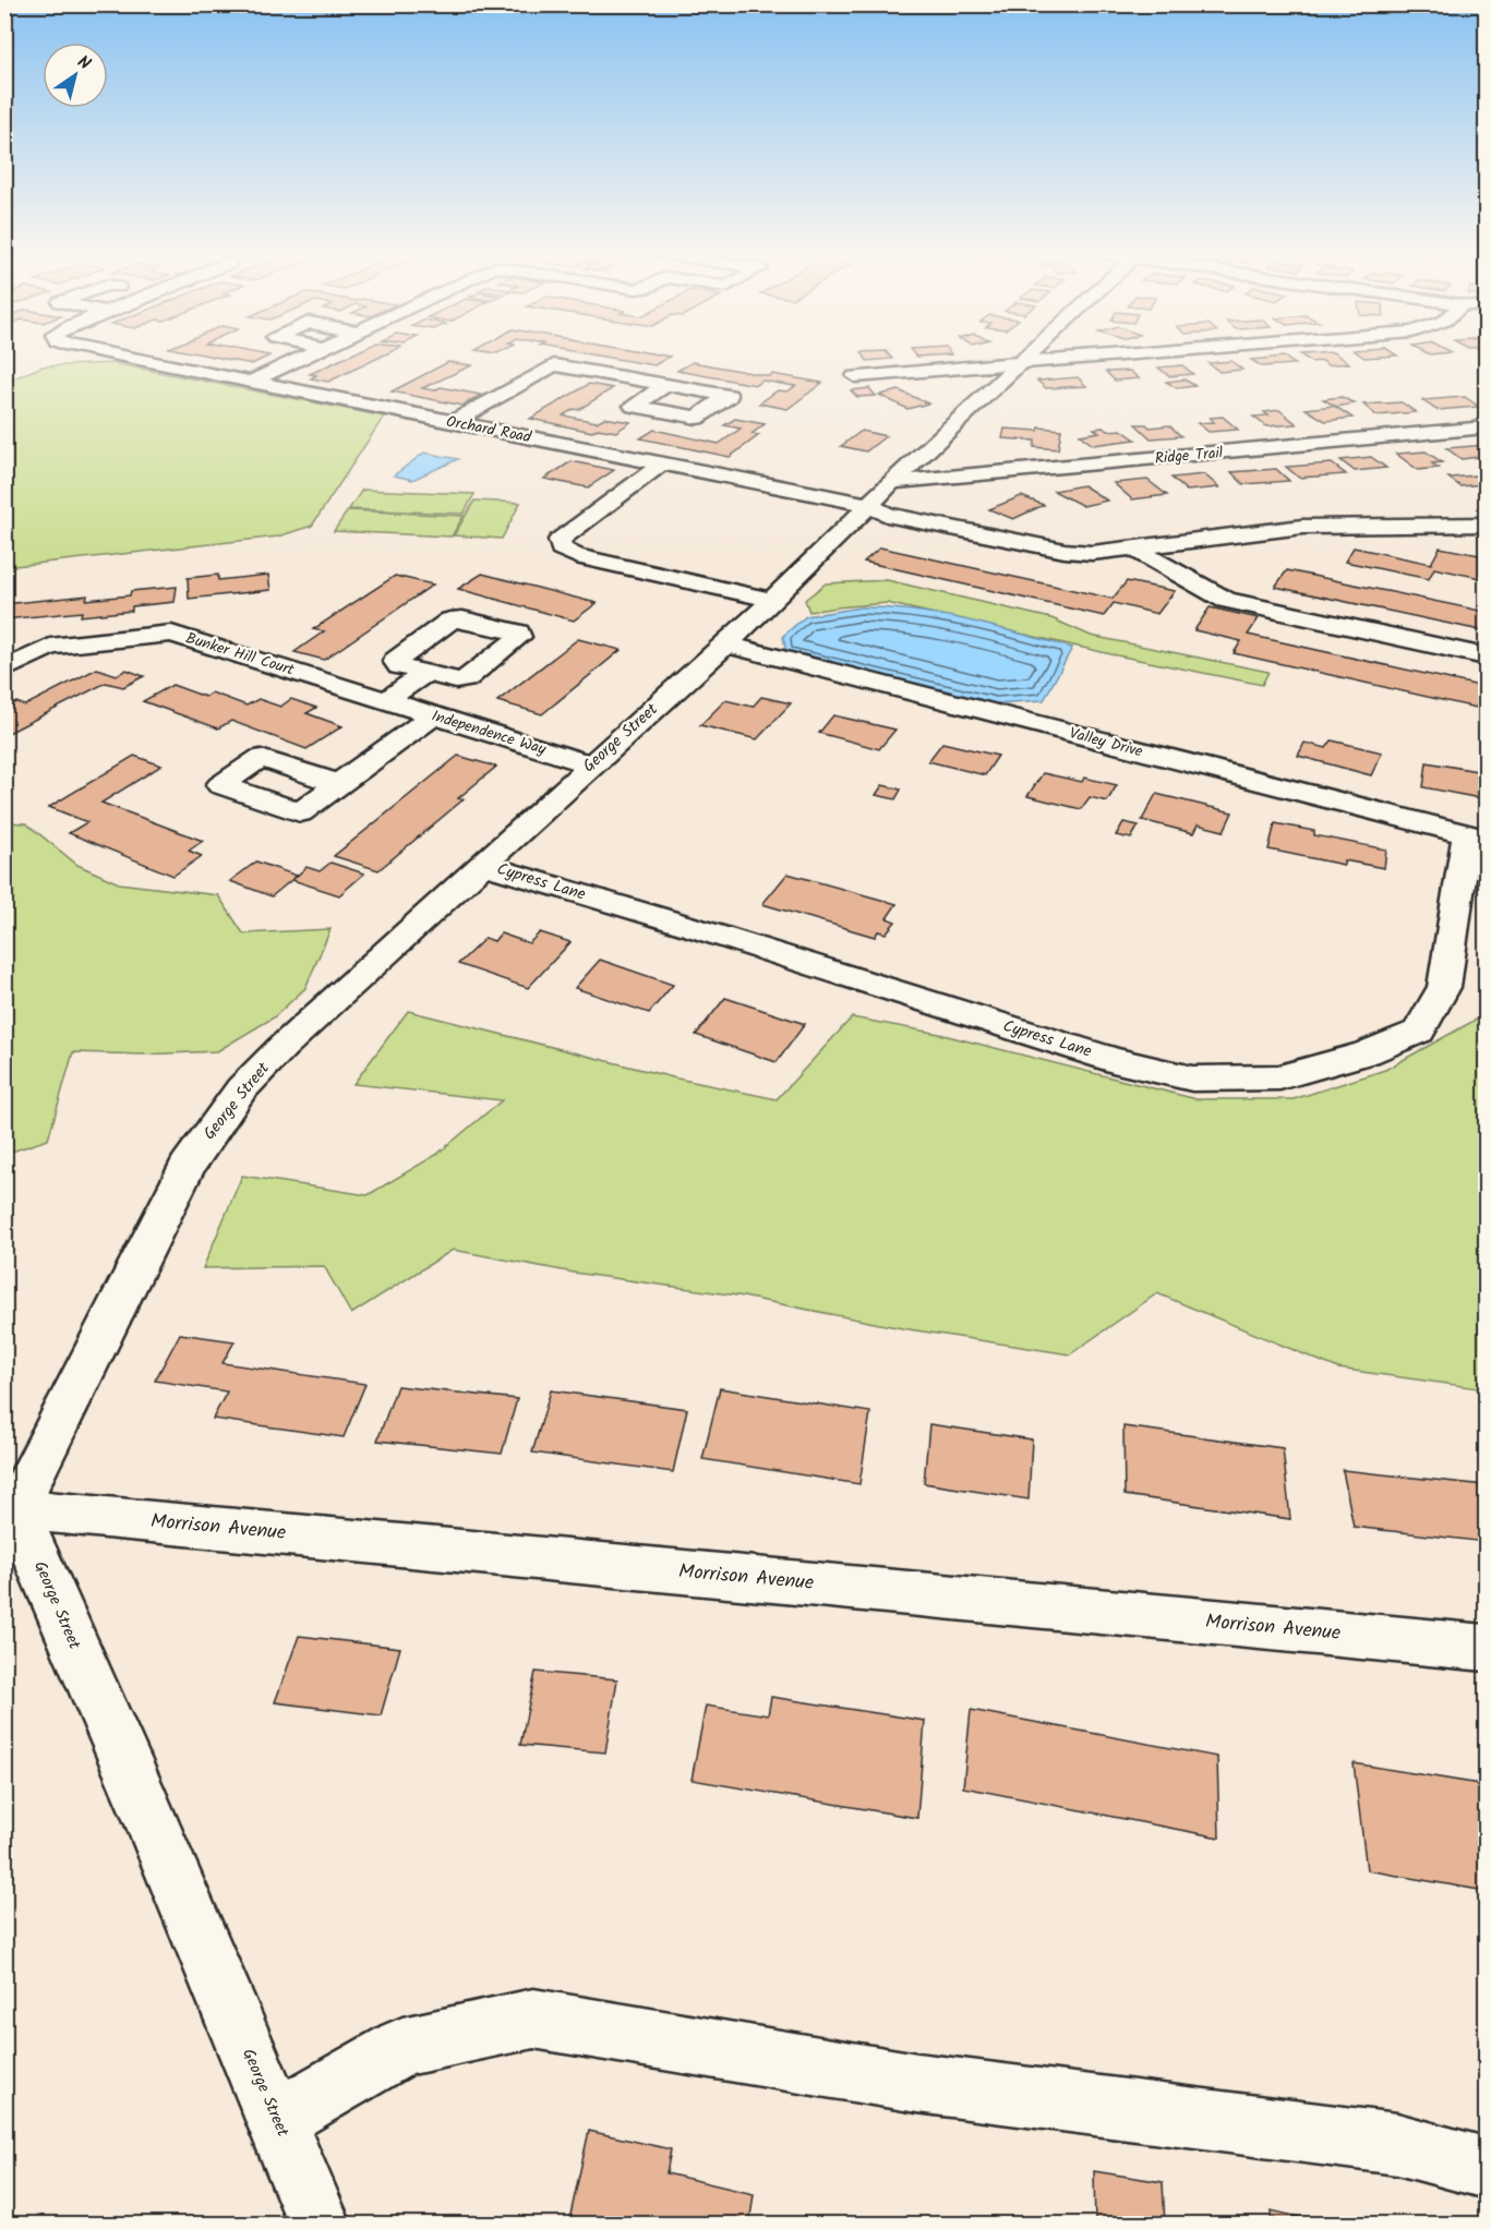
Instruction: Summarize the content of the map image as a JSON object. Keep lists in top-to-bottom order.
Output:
{
  "streets": {
    "street": [
      "Orchard Road",
      "Ridge Trail",
      "Bunker Hill Court",
      "Independence Way",
      "George Street",
      "Valley Drive",
      "Cypress Lane",
      "Morrison Avenue"
    ]
  },
  "crossings": [
    ["Orchard Road", "George Street"],
    ["Ridge Trail", "George Street"],
    ["Bunker Hill Court", "Independence Way"],
    ["Independence Way", "George Street"],
    ["George Street", "Valley Drive"],
    ["George Street", "Cypress Lane"],
    ["George Street", "Morrison Avenue"],
    ["Valley Drive", "Cypress Lane"]
  ],
  "north": "top right"
}
